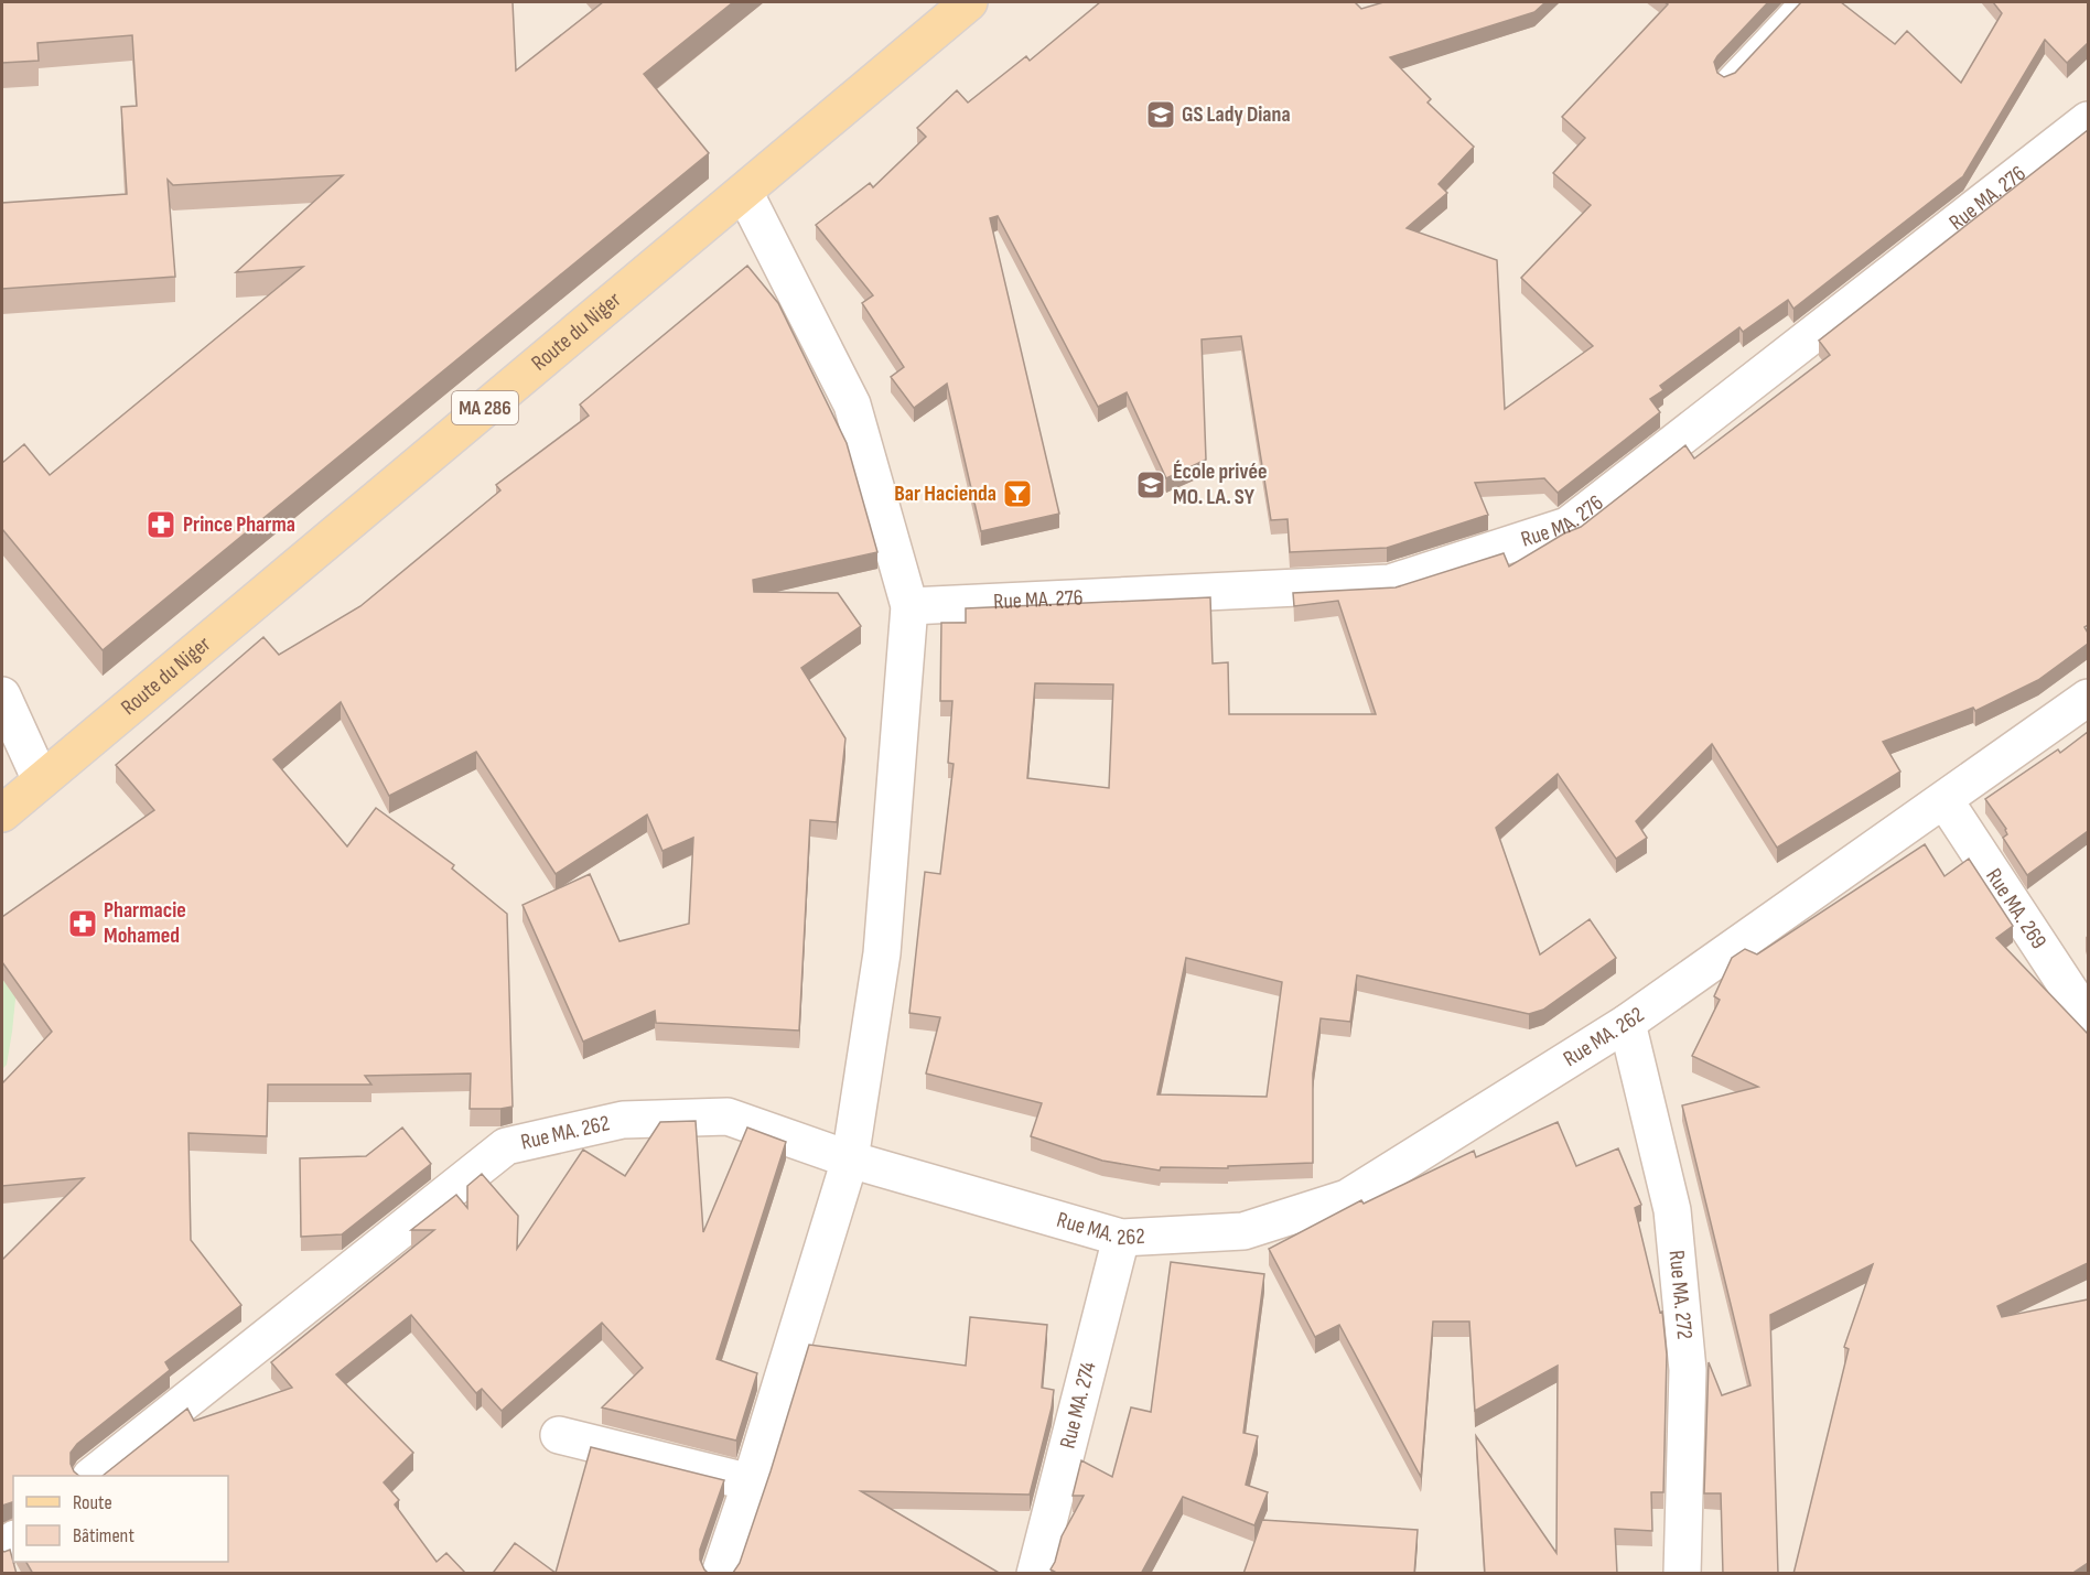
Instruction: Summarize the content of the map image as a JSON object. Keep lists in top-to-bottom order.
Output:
{
  "streets": {
    "main road": ["Route du Niger", "MA 286"],
    "street": [
      "Rue MA. 276",
      "Rue MA. 269",
      "Rue MA. 262",
      "Rue MA. 272",
      "Rue MA. 274"
    ]
  },
  "crossings": [
    ["Rue MA. 269", "Rue MA. 262"],
    ["Rue MA. 262", "Rue MA. 272"],
    ["Rue MA. 262", "Rue MA. 274"]
  ],
  "places": {
    "school or university": ["GS Lady Diana", "École privée MO. LA. SY"],
    "bar": ["Bar Hacienda"],
    "pharmacy": ["Prince Pharma", "Pharmacie Mohamed"]
  },
  "legend": ["Route", "Bâtiment"]
}
